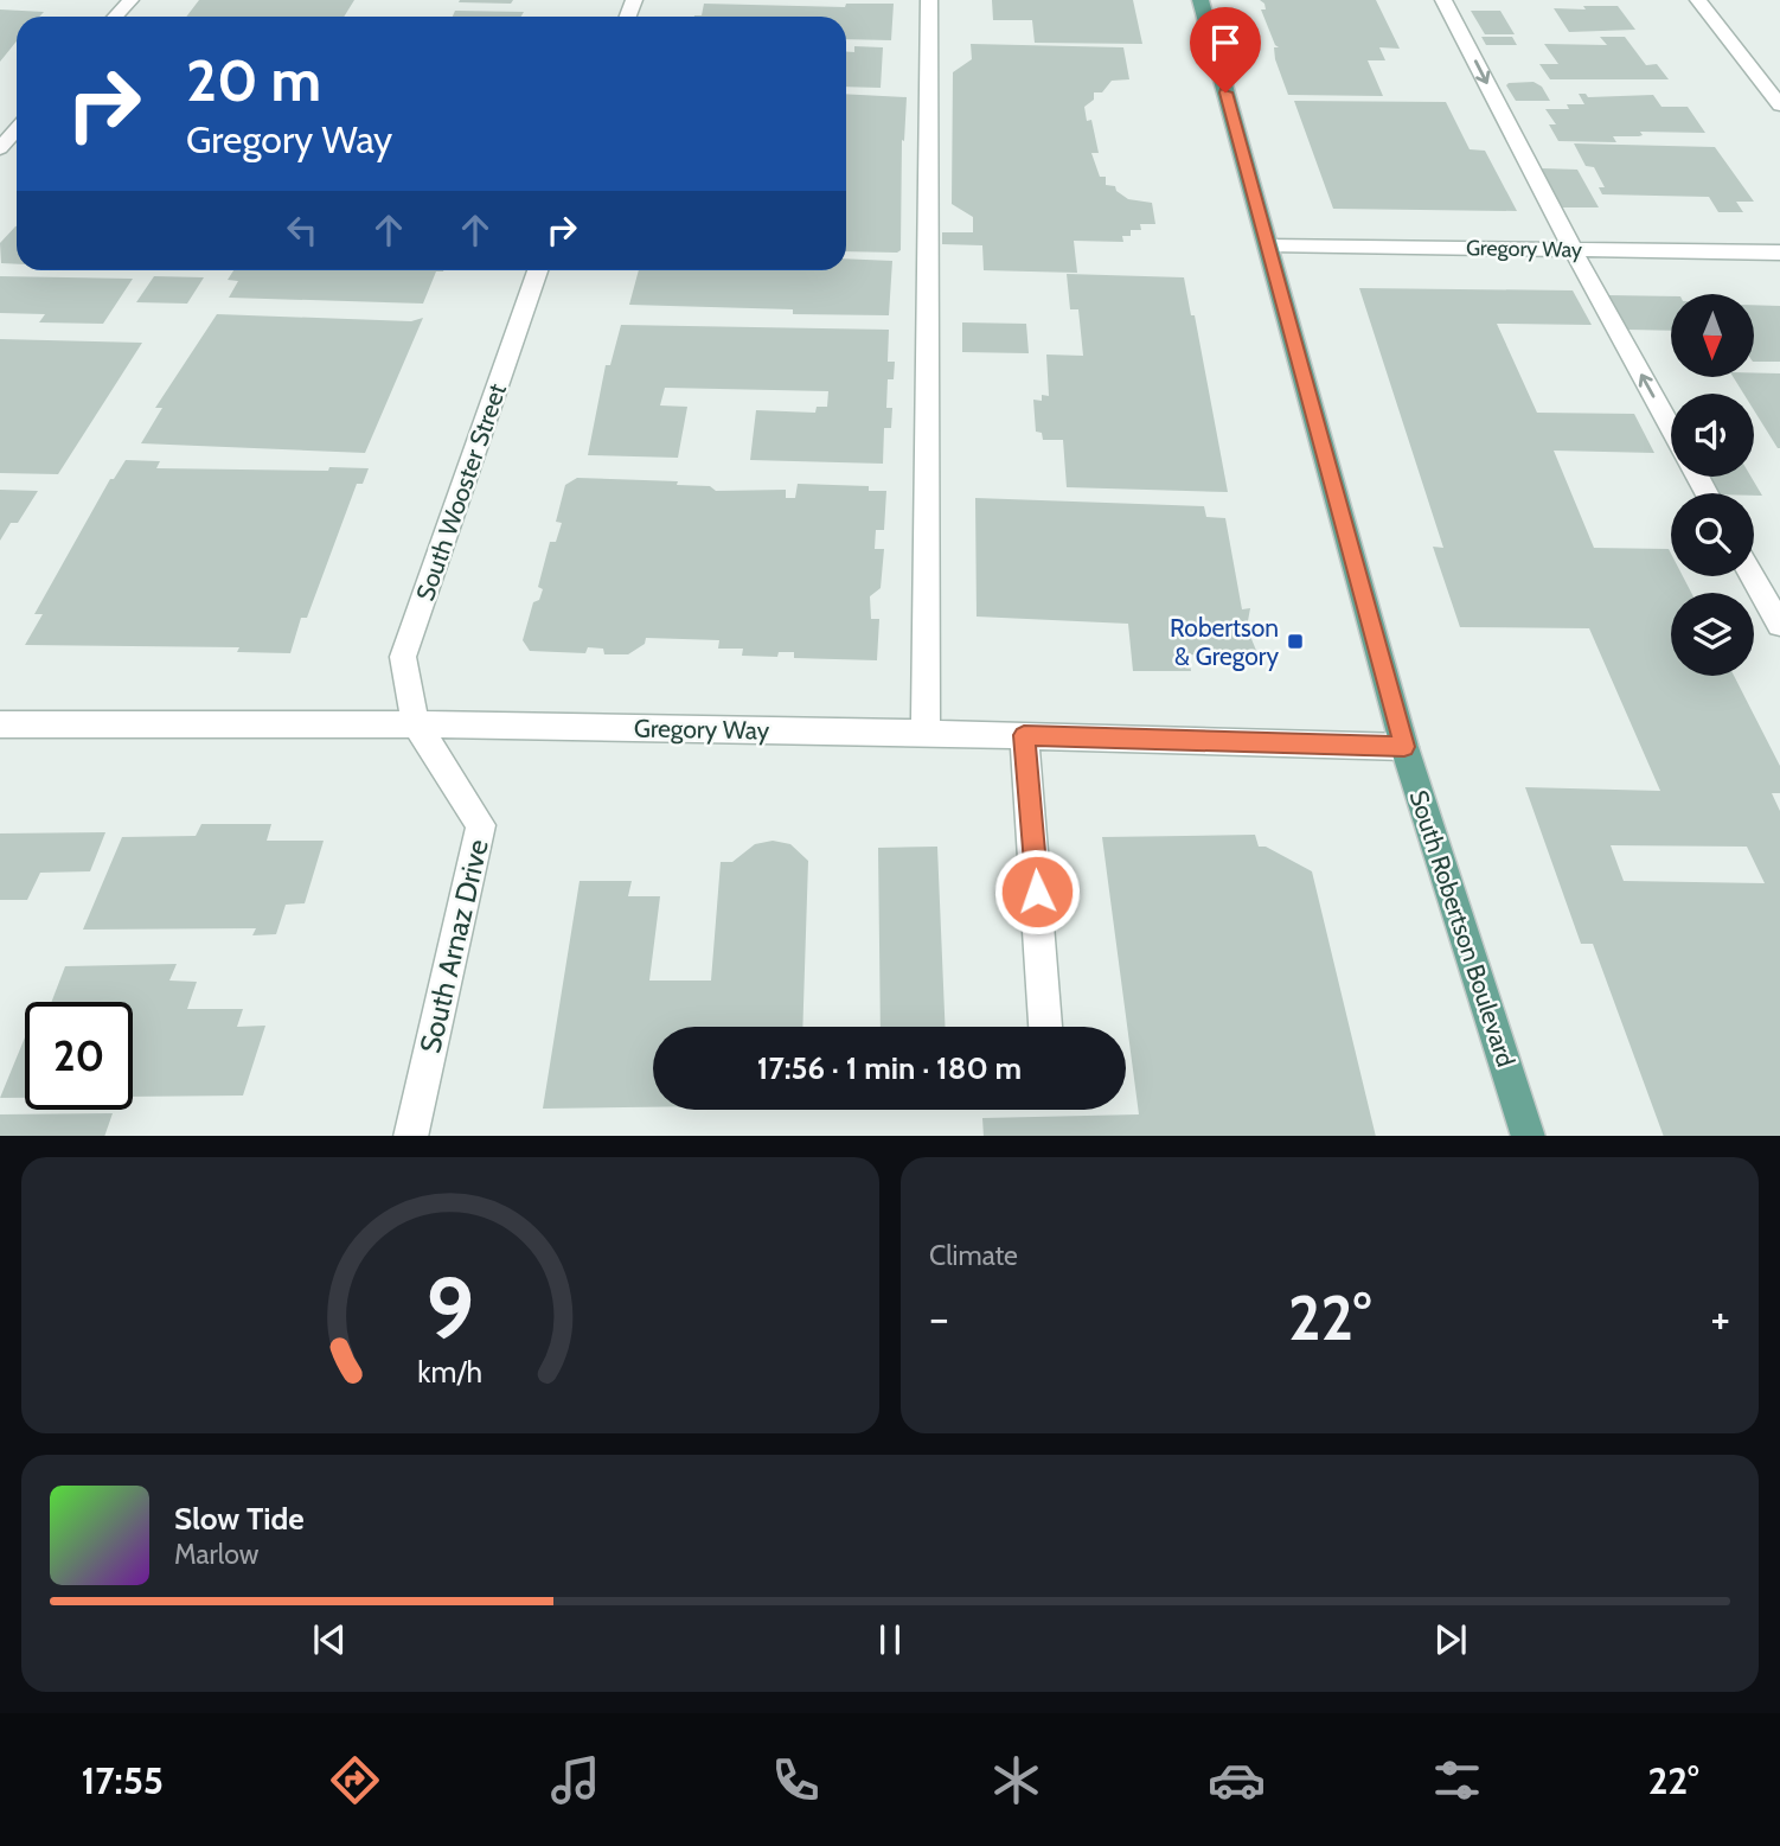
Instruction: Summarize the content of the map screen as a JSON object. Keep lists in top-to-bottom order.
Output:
{
  "streets": {
    "main road": ["South Robertson Boulevard"],
    "street": ["Gregory Way", "South Wooster Street", "South Arnaz Drive"]
  },
  "crossings": [
    ["Gregory Way", "South Wooster Street"],
    ["Gregory Way", "South Robertson Boulevard"],
    ["Gregory Way", "South Arnaz Drive"],
    ["South Wooster Street", "South Arnaz Drive"]
  ],
  "places": {
    "transit": ["Robertson & Gregory"]
  },
  "north": "bottom",
  "page": {
    "turn": ["20 m", "Gregory Way"],
    "limit": "20",
    "trip": "17:56 · 1 min · 180 m",
    "tile": "Climate",
    "heat": ["−", "22°", "+"],
    "song": ["Slow Tide", "Marlow"],
    "tabs": ["17:55", "22°"],
    "gauge": ["9", "km/h"]
  }
}
